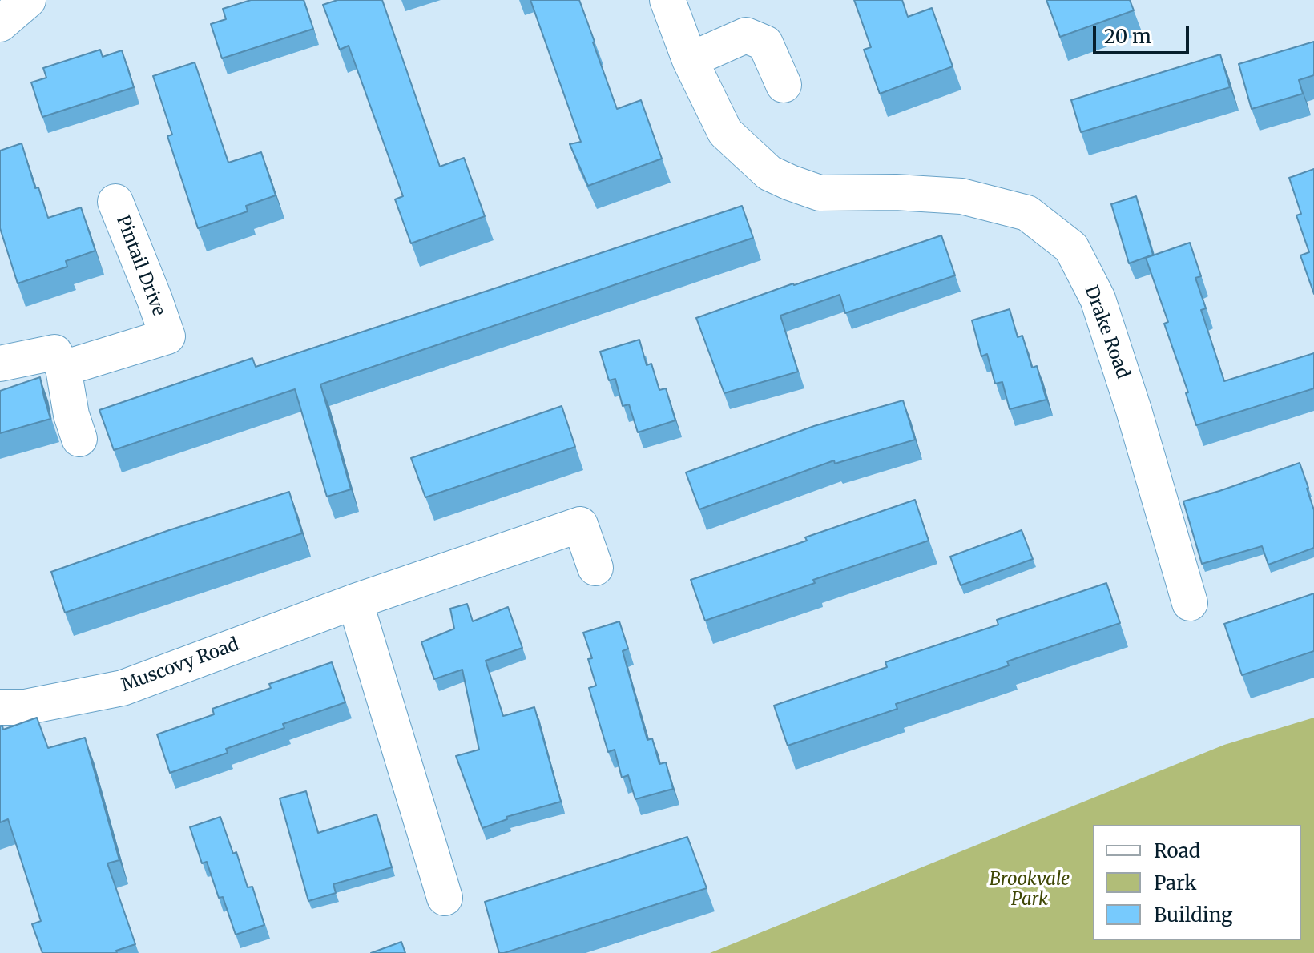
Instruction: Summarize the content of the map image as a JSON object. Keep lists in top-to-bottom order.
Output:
{
  "streets": {
    "street": ["Pintail Drive", "Drake Road", "Muscovy Road"]
  },
  "parks": ["Brookvale Park"],
  "legend": ["Road", "Park", "Building"],
  "scale_bar": "20 m"
}
